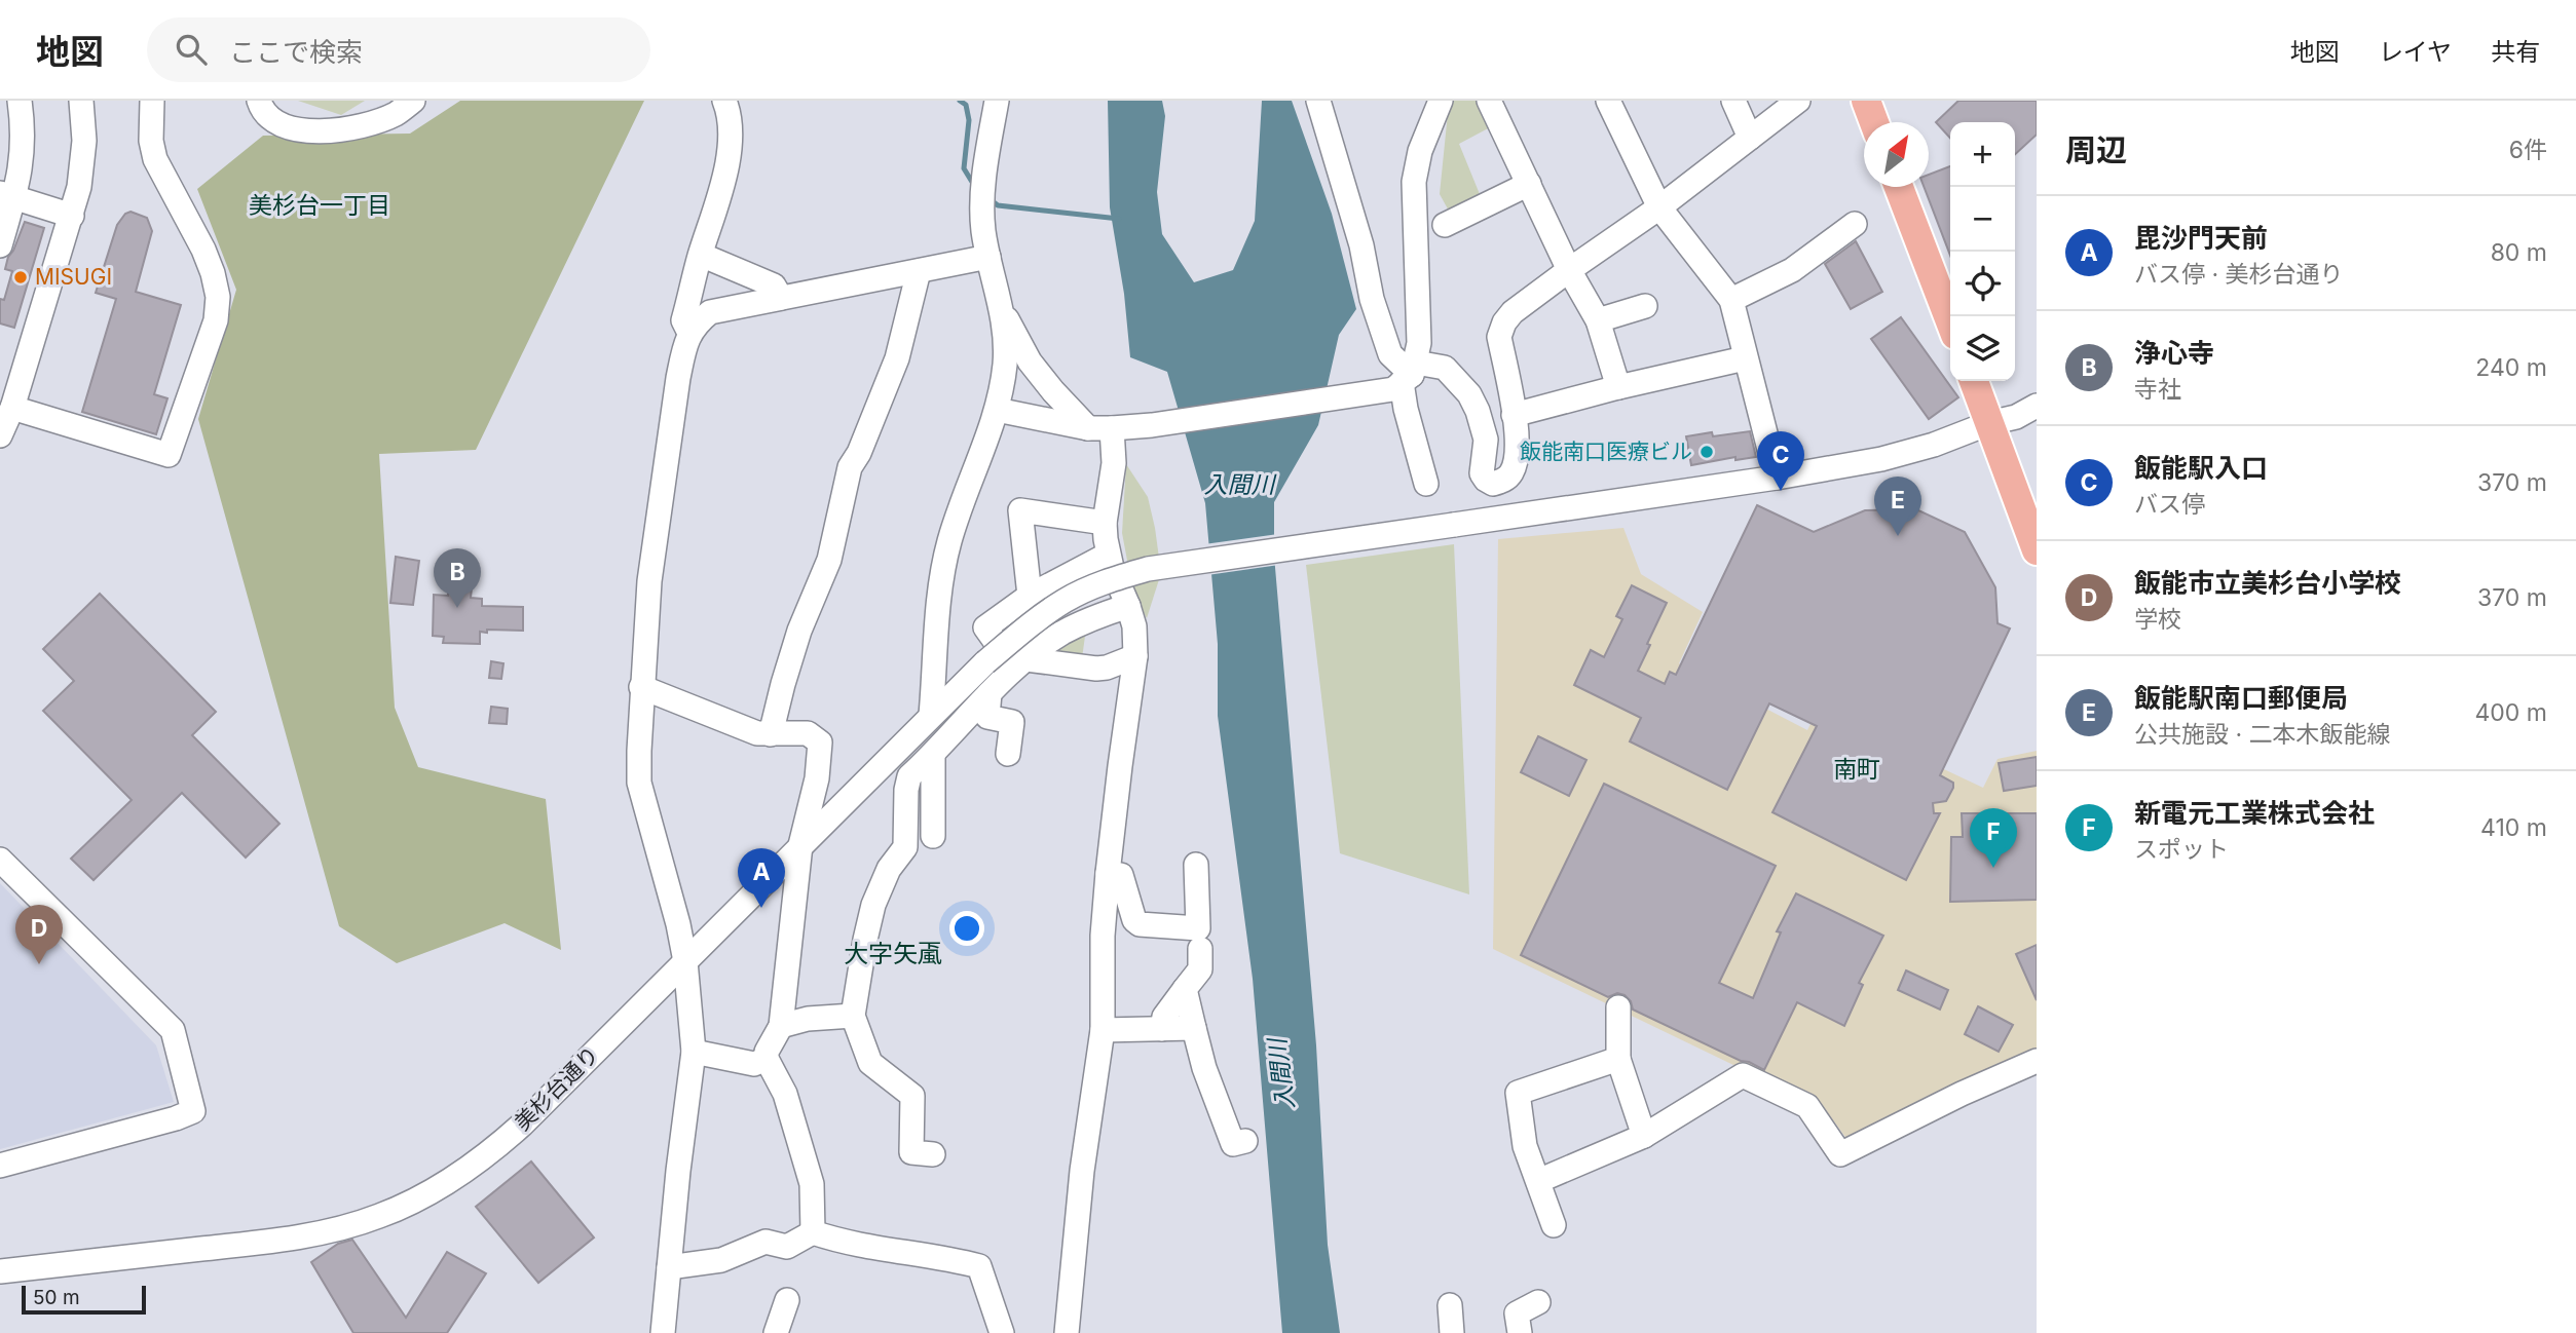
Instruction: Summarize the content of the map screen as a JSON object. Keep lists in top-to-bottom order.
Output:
{
  "streets": {
    "street": ["美杉台通り"]
  },
  "districts": ["美杉台一丁目", "南町", "大字矢颪"],
  "water": ["入間川"],
  "places": ["MISUGI", "飯能南口医療ビル"],
  "scale_bar": "50 m",
  "north": "top right",
  "page": {
    "header": "地図",
    "search": "ここで検索",
    "nav": ["地図", "レイヤ", "共有"],
    "heading": ["周辺", "6件"],
    "map_buttons": ["+", "−"],
    "list": [
      {
        "mark": "A",
        "name": "毘沙門天前",
        "note": "バス停 · 美杉台通り",
        "value": "80 m"
      },
      {
        "mark": "B",
        "name": "浄心寺",
        "note": "寺社",
        "value": "240 m"
      },
      {
        "mark": "C",
        "name": "飯能駅入口",
        "note": "バス停",
        "value": "370 m"
      },
      {
        "mark": "D",
        "name": "飯能市立美杉台小学校",
        "note": "学校",
        "value": "370 m"
      },
      {
        "mark": "E",
        "name": "飯能駅南口郵便局",
        "note": "公共施設 · 二本木飯能線",
        "value": "400 m"
      },
      {
        "mark": "F",
        "name": "新電元工業株式会社",
        "note": "スポット",
        "value": "410 m"
      }
    ],
    "pins": [
      "C",
      "E",
      "B",
      "F",
      "A",
      "D"
    ],
    "scale": "50 m"
  }
}
